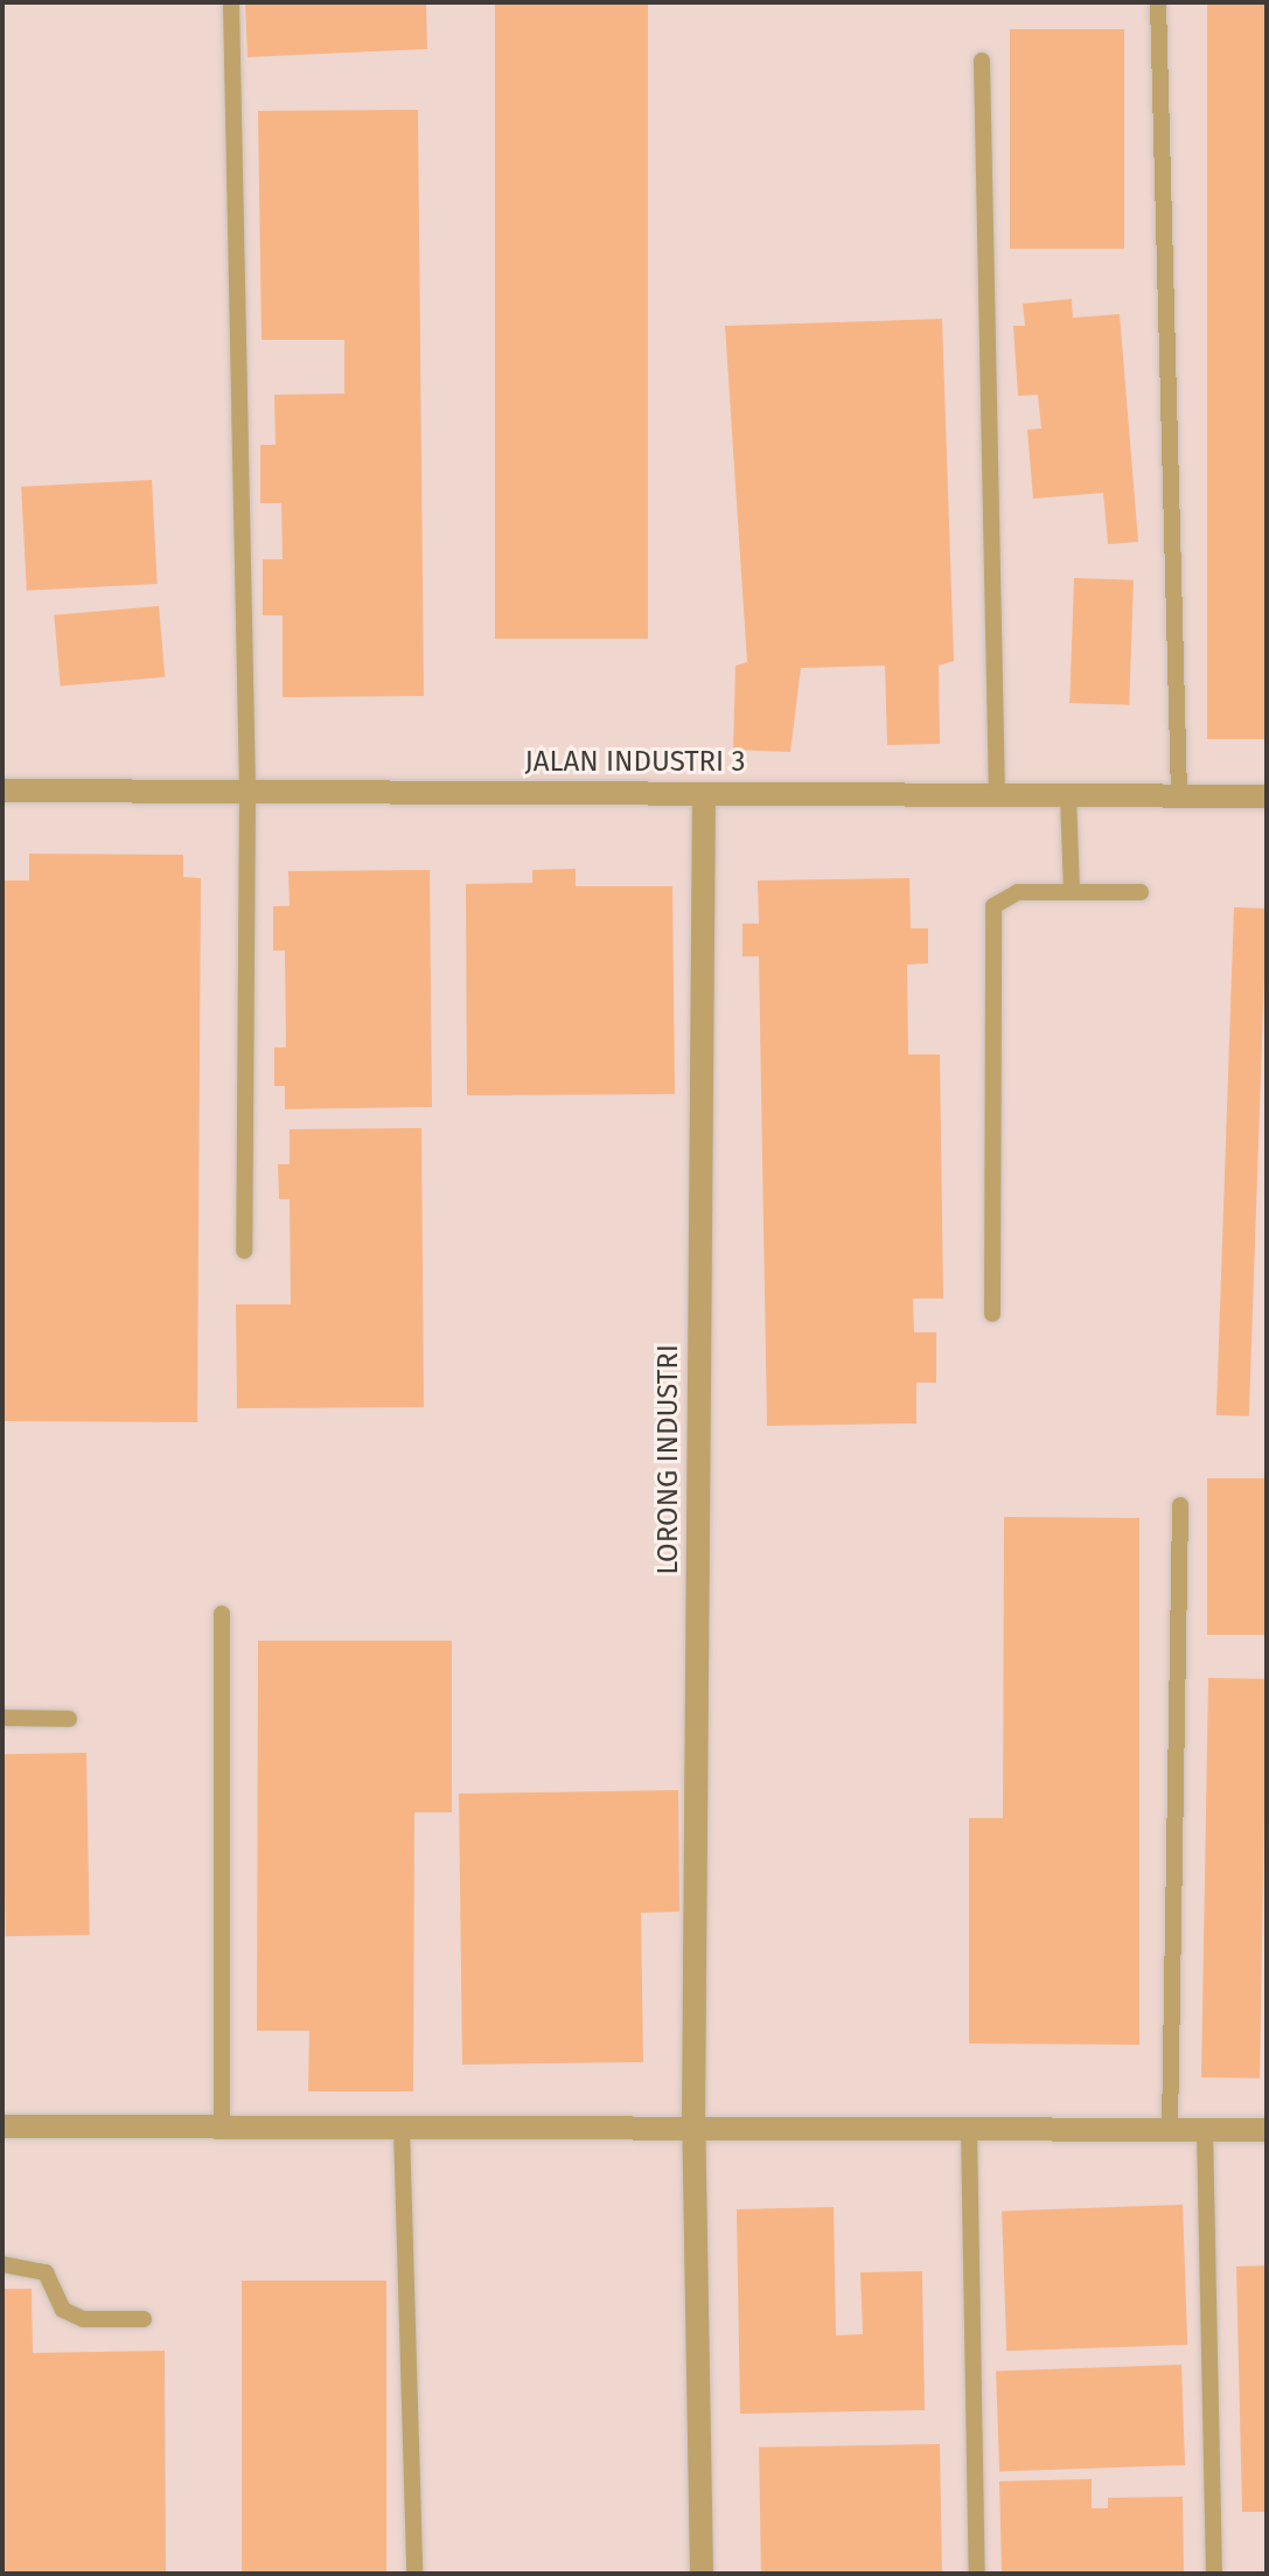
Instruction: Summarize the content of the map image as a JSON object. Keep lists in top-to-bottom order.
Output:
{
  "streets": {
    "street": ["JALAN INDUSTRI 3", "LORONG INDUSTRI"]
  },
  "crossings": [
    ["JALAN INDUSTRI 3", "LORONG INDUSTRI"]
  ]
}
